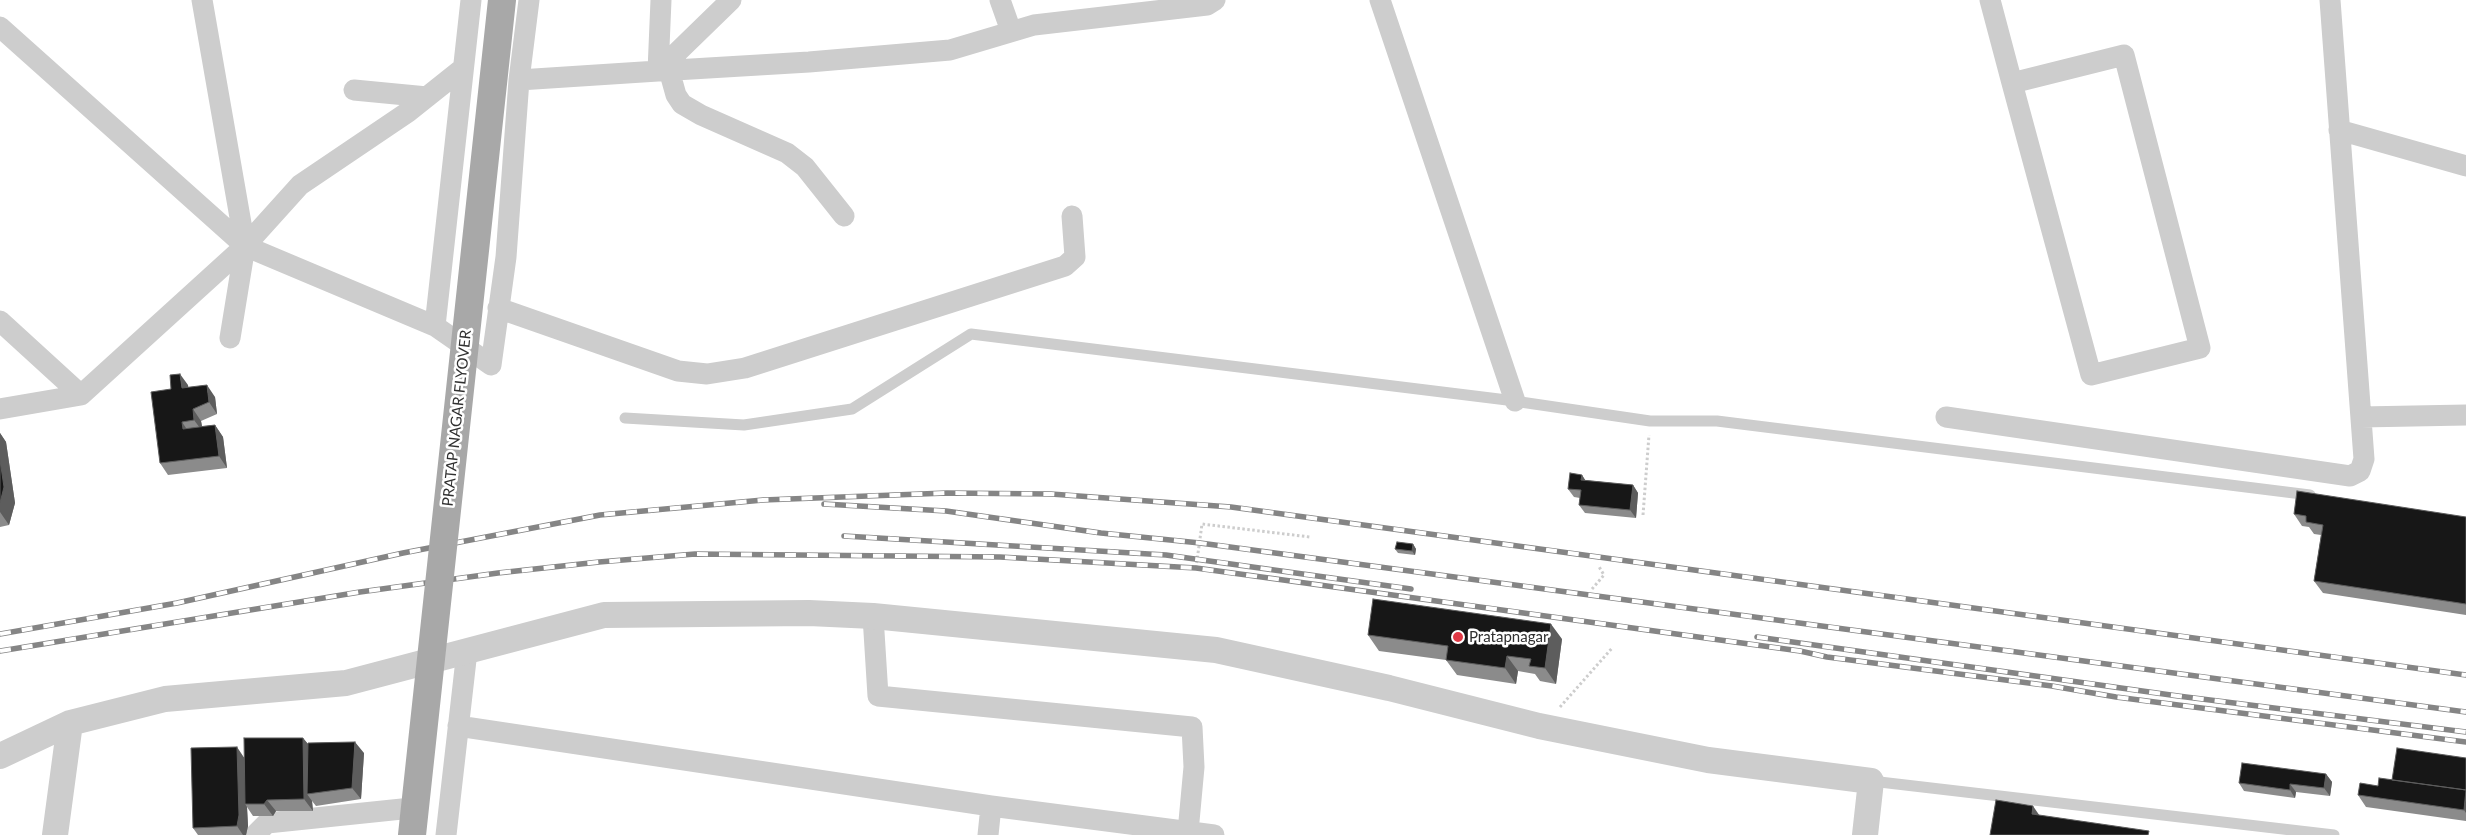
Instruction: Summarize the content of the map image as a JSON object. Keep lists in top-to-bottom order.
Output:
{
  "streets": {
    "main road": ["PRATAP NAGAR FLYOVER"]
  },
  "places": ["Pratapnagar"]
}
